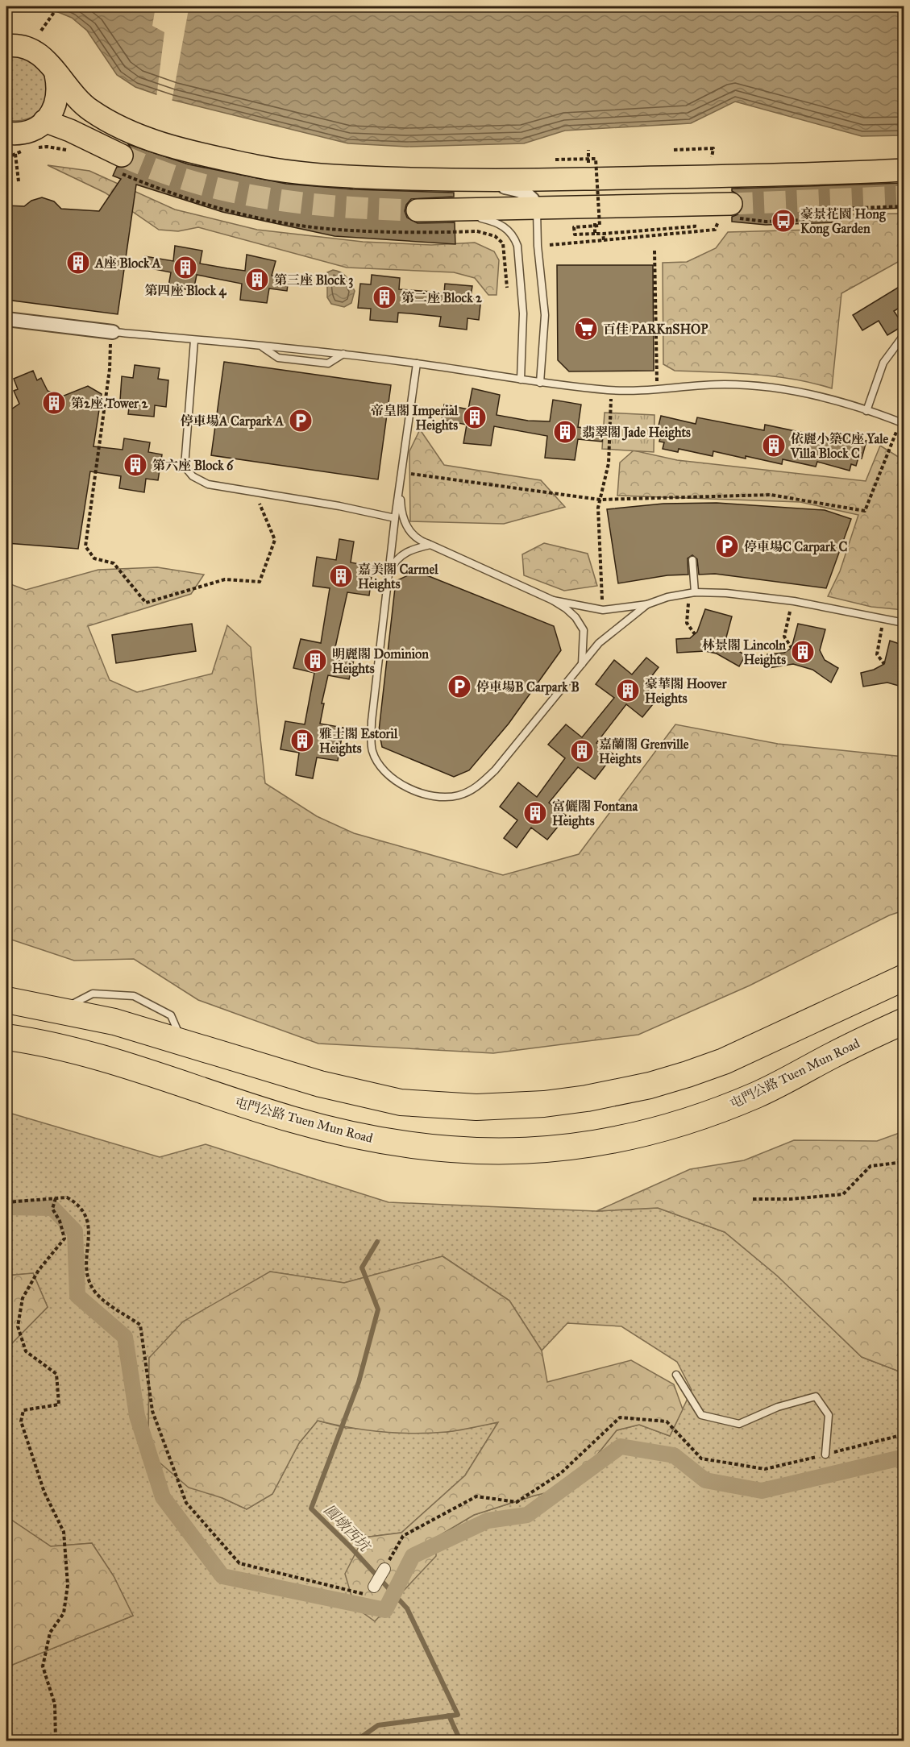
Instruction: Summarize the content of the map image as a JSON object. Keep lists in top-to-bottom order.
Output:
{
  "streets": {
    "highway": ["屯門公路 Tuen Mun Road"]
  },
  "water": ["圓墩西坑"],
  "places": {
    "bus stop": ["豪景花園 Hong Kong Garden"],
    "building": [
      "A座 Block A",
      "第四座 Block 4",
      "第三座 Block 3",
      "第二座 Block 2",
      "第2座 Tower 2",
      "帝皇閣 Imperial Heights",
      "翡翠閣 Jade Heights",
      "依麗小築C座 Yale Villa Block C",
      "第六座 Block 6",
      "嘉美閣 Carmel Heights",
      "林景閣 Lincoln Heights",
      "明麗閣 Dominion Heights",
      "豪華閣 Hoover Heights",
      "雅士閣 Estoril Heights",
      "嘉蘭閣 Grenville Heights",
      "富儷閣 Fontana Heights"
    ],
    "supermarket": ["百佳 PARKnSHOP"],
    "parking": ["停車場A Carpark A", "停車場C Carpark C", "停車場B Carpark B"]
  }
}
